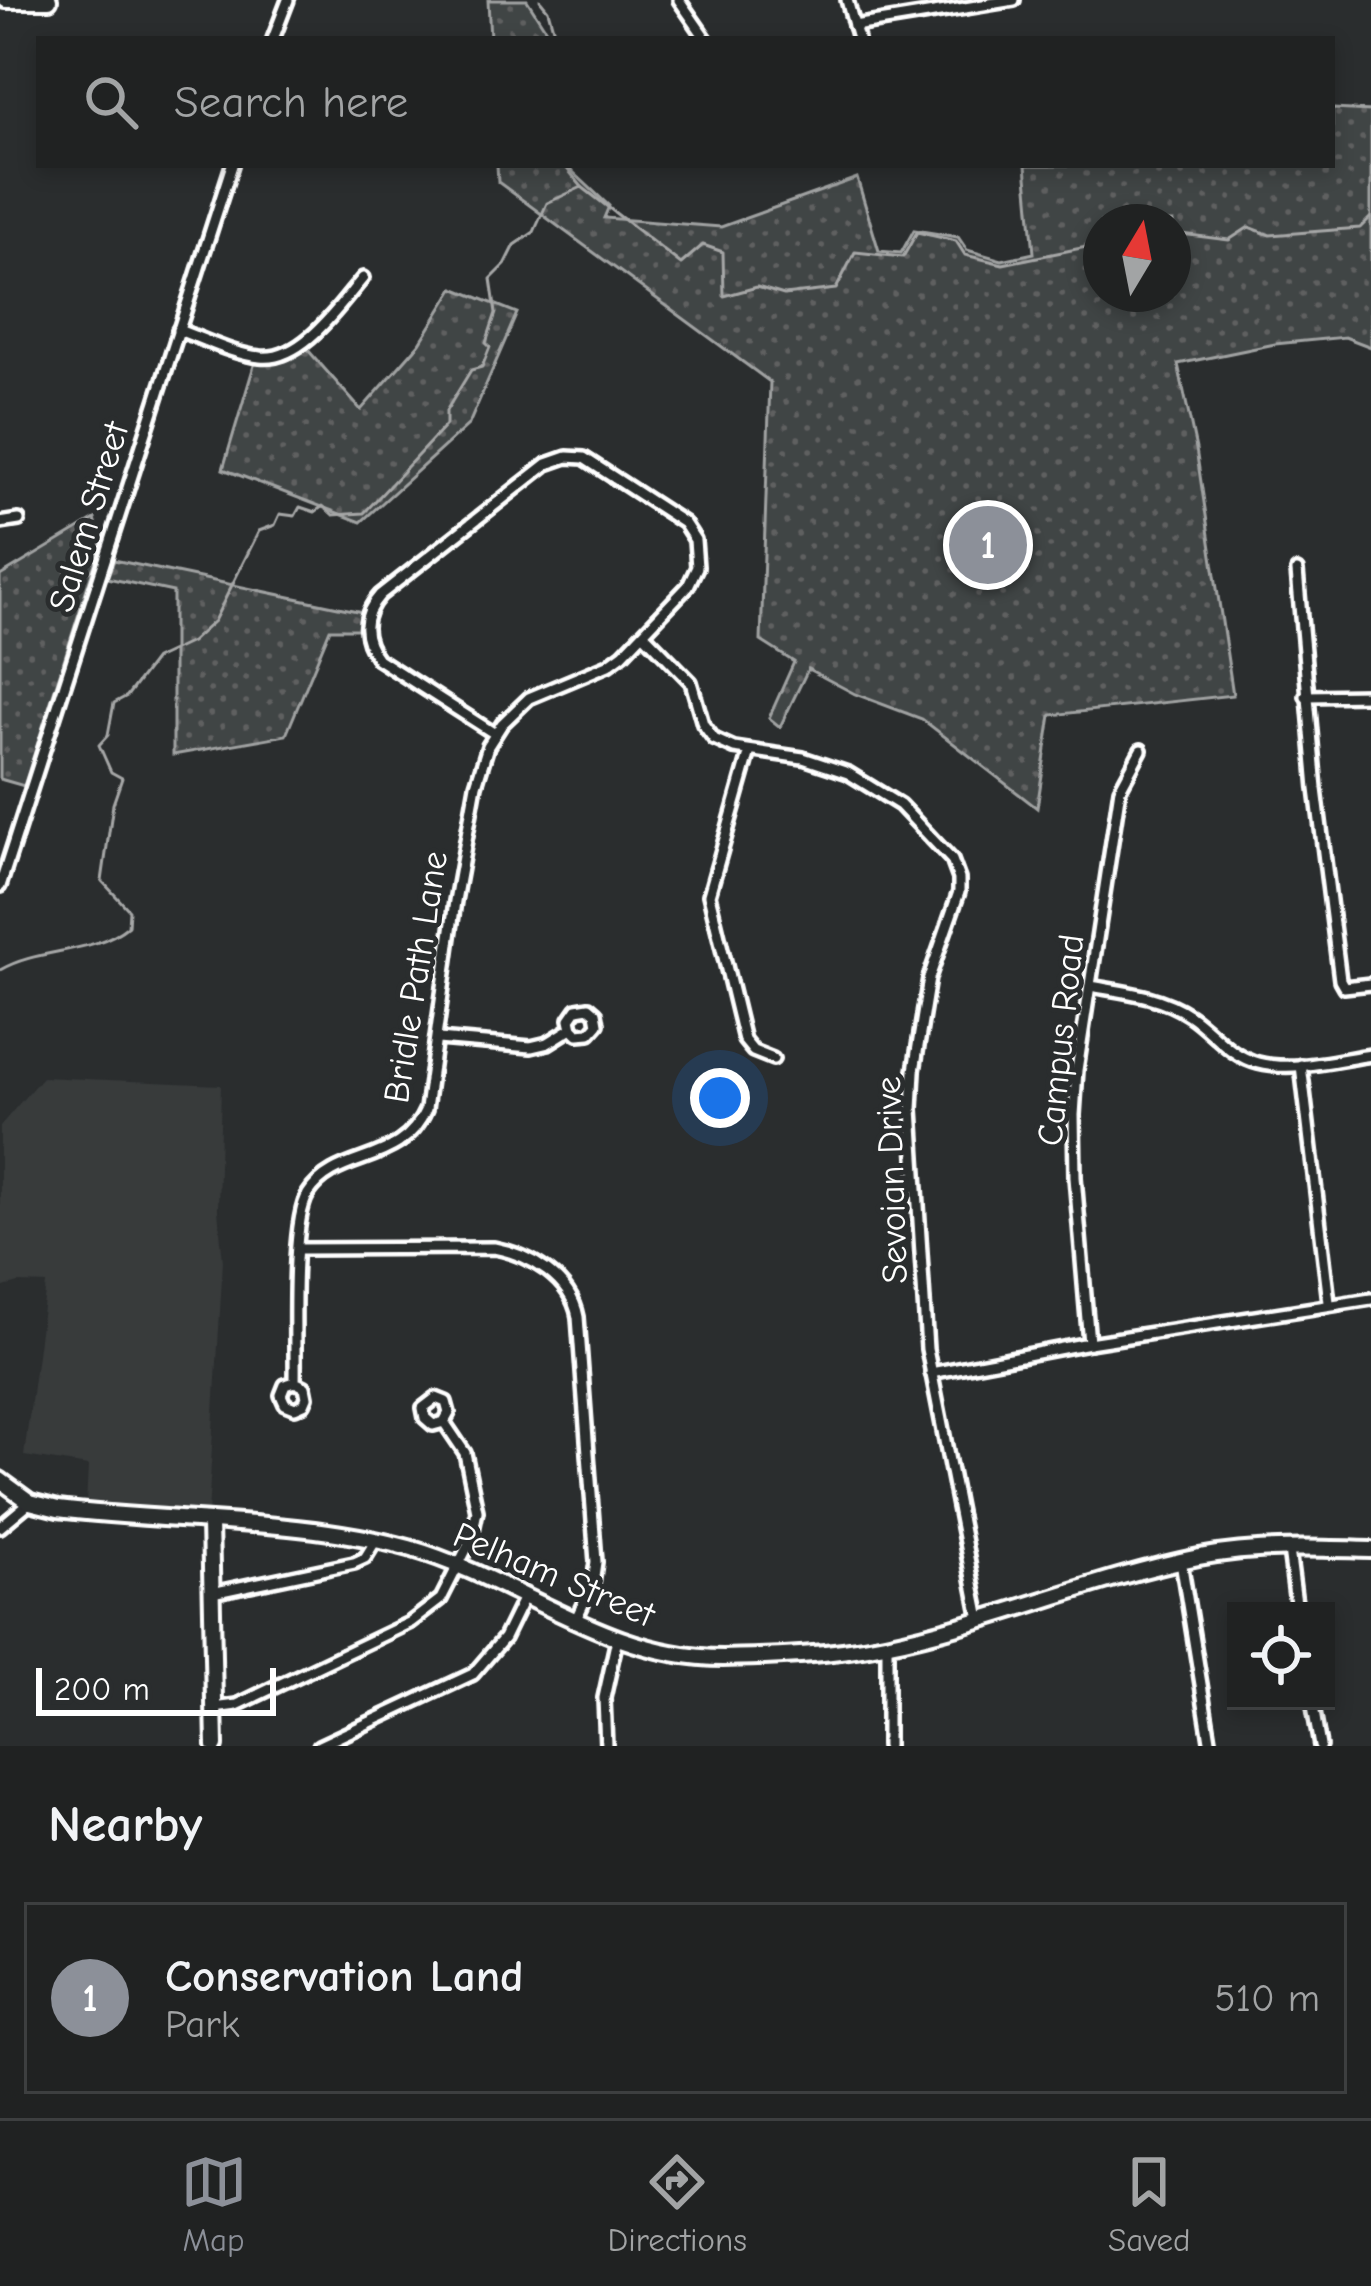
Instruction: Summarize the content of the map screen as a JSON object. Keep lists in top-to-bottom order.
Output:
{
  "streets": {
    "street": [
      "Salem Street",
      "Bridle Path Lane",
      "Campus Road",
      "Sevoian Drive",
      "Pelham Street"
    ]
  },
  "crossings": [
    ["Bridle Path Lane", "Sevoian Drive"],
    ["Sevoian Drive", "Pelham Street"]
  ],
  "scale_bar": "200 m",
  "north": "top",
  "page": {
    "search": "Search here",
    "pins": "1",
    "scale": "200 m",
    "heading": "Nearby",
    "list": [
      {
        "mark": "1",
        "name": "Conservation Land",
        "note": "Park",
        "value": "510 m"
      }
    ],
    "nav": ["Map", "Directions", "Saved"]
  }
}
